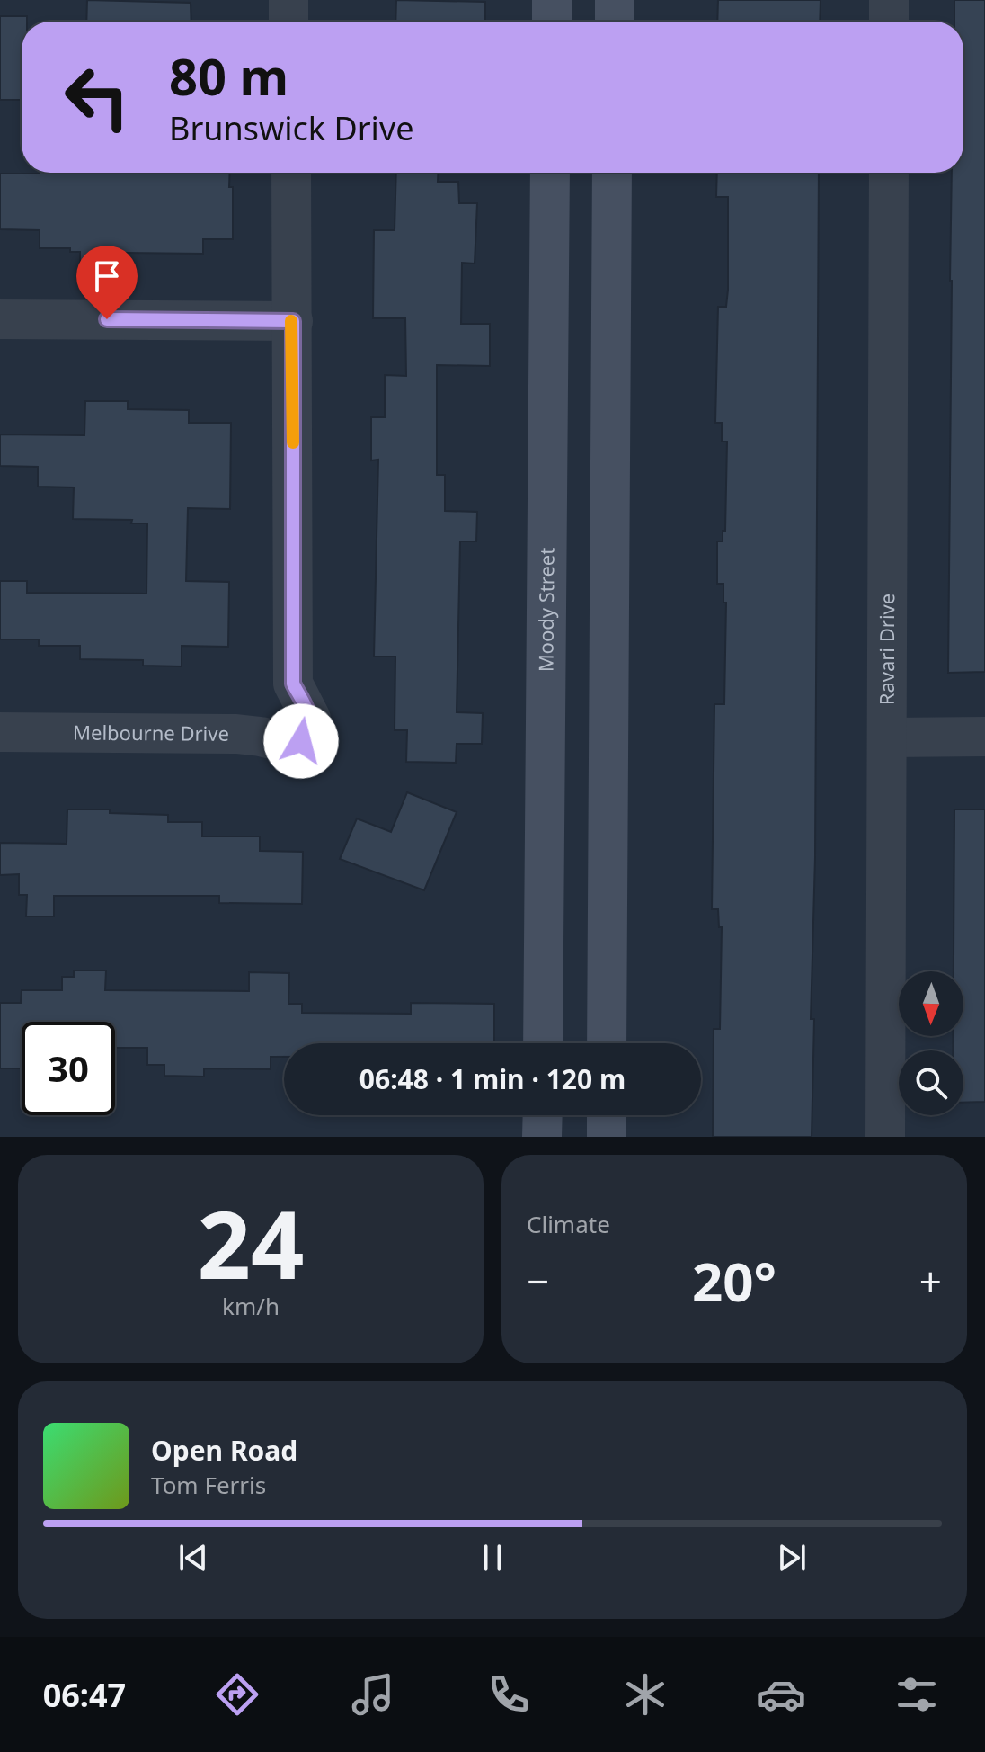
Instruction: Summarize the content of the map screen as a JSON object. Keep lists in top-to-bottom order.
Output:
{
  "streets": {
    "main road": ["Moody Street"],
    "street": ["Ravari Drive", "Melbourne Drive"]
  },
  "north": "bottom",
  "page": {
    "turn": ["80 m", "Brunswick Drive"],
    "limit": "30",
    "trip": "06:48 · 1 min · 120 m",
    "tile": [
      ["24", "km/h"],
      "Climate"
    ],
    "heat": ["−", "20°", "+"],
    "song": ["Open Road", "Tom Ferris"],
    "tabs": "06:47"
  }
}
